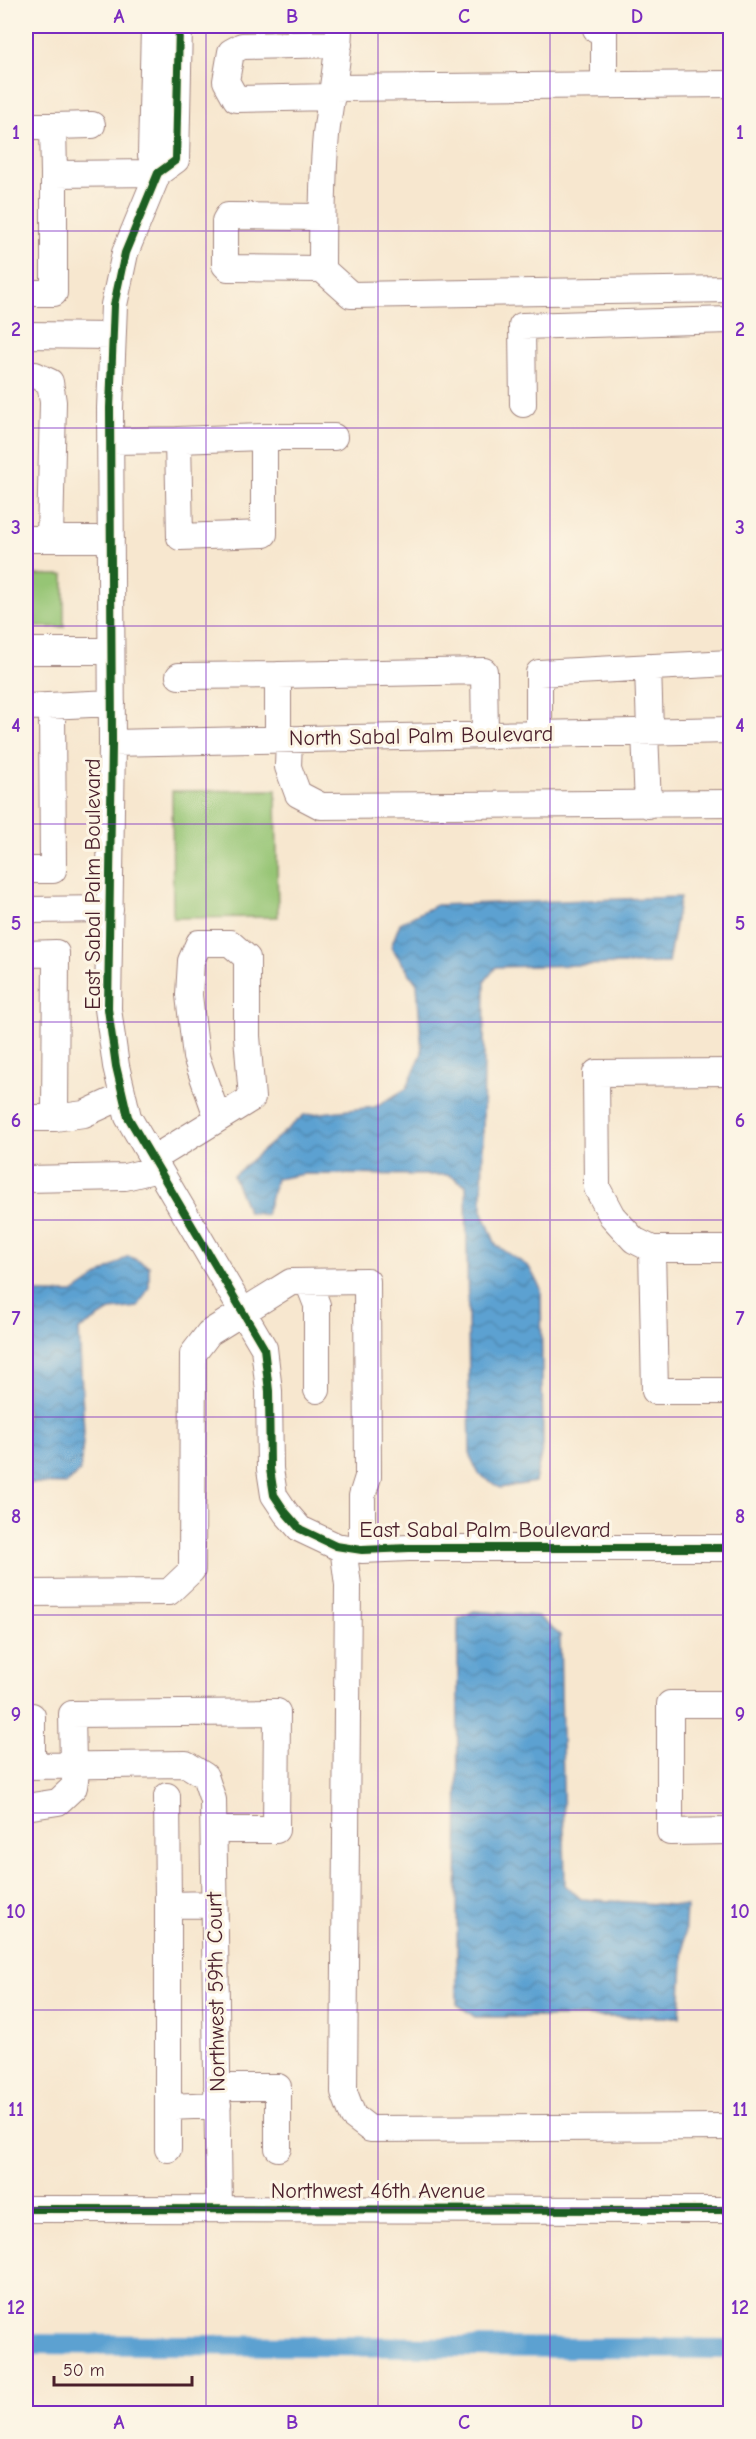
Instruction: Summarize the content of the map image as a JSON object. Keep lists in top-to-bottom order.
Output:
{
  "streets": {
    "street": [
      "North Sabal Palm Boulevard",
      "East Sabal Palm Boulevard",
      "Northwest 59th Court",
      "Northwest 46th Avenue"
    ]
  },
  "crossings": [
    ["North Sabal Palm Boulevard", "East Sabal Palm Boulevard"],
    ["Northwest 59th Court", "Northwest 46th Avenue"]
  ],
  "scale_bar": "50 m",
  "grid": {
    "columns": [
      "A",
      "B",
      "C",
      "D"
    ],
    "rows": [
      "1",
      "2",
      "3",
      "4",
      "5",
      "6",
      "7",
      "8",
      "9",
      "10",
      "11",
      "12"
    ]
  }
}
